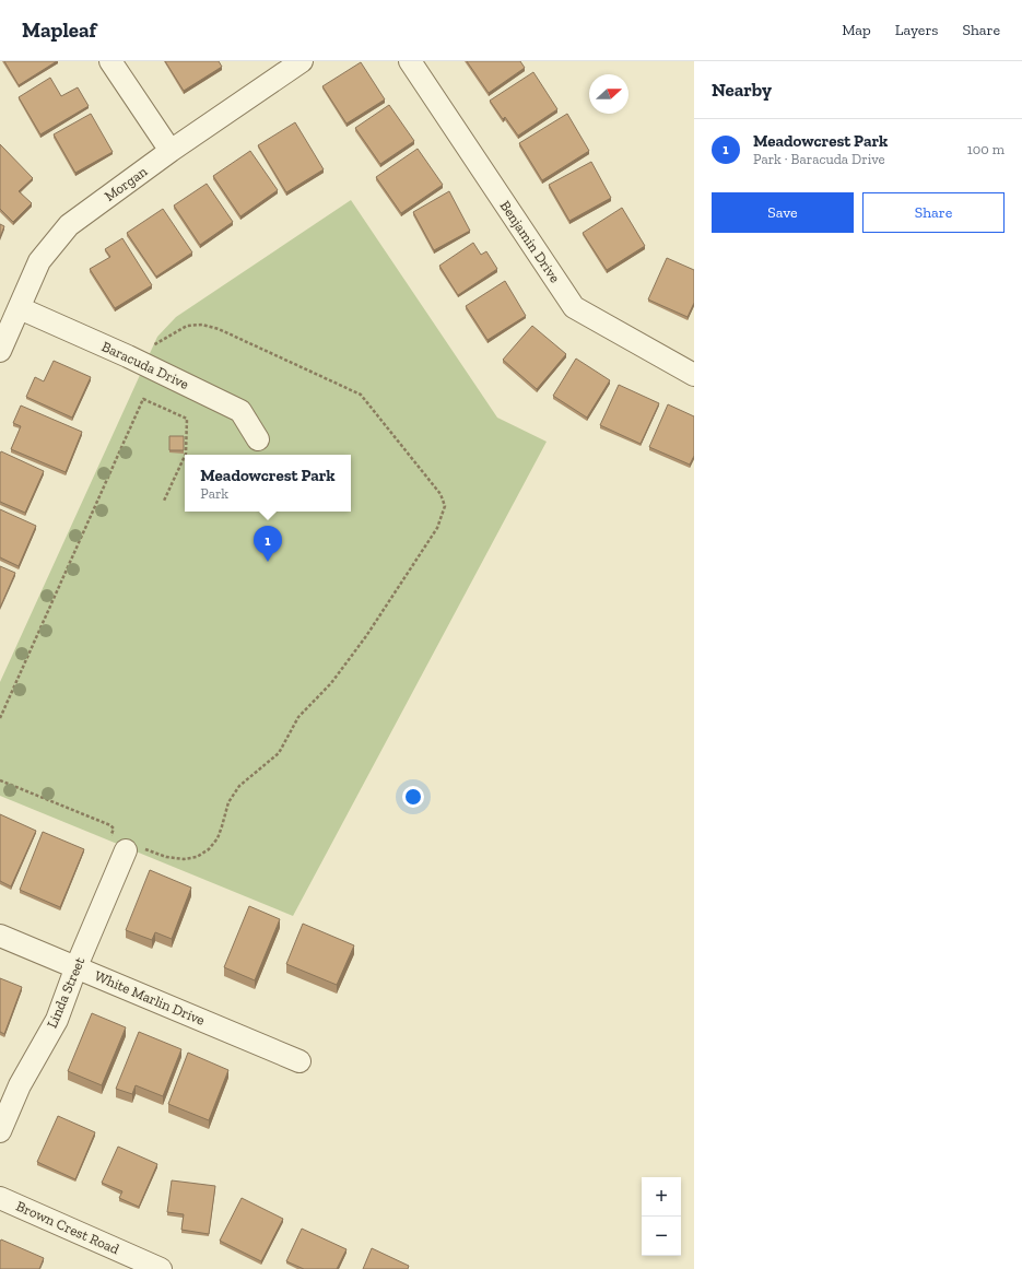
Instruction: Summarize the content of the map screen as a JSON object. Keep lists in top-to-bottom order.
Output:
{
  "streets": {
    "street": [
      "Morgan",
      "Benjamin Drive",
      "Baracuda Drive",
      "Linda Street",
      "White Marlin Drive",
      "Brown Crest Road"
    ]
  },
  "crossings": [
    ["Morgan", "Baracuda Drive"],
    ["Linda Street", "White Marlin Drive"]
  ],
  "north": "right",
  "page": {
    "header": "Mapleaf",
    "nav": ["Map", "Layers", "Share"],
    "heading": "Nearby",
    "list": [
      {
        "mark": "1",
        "name": "Meadowcrest Park",
        "note": "Park · Baracuda Drive",
        "value": "100 m"
      }
    ],
    "buttons": ["Save", "Share"],
    "popup": ["Meadowcrest Park", "Park"],
    "pins": "1",
    "map_buttons": ["+", "−"]
  }
}
